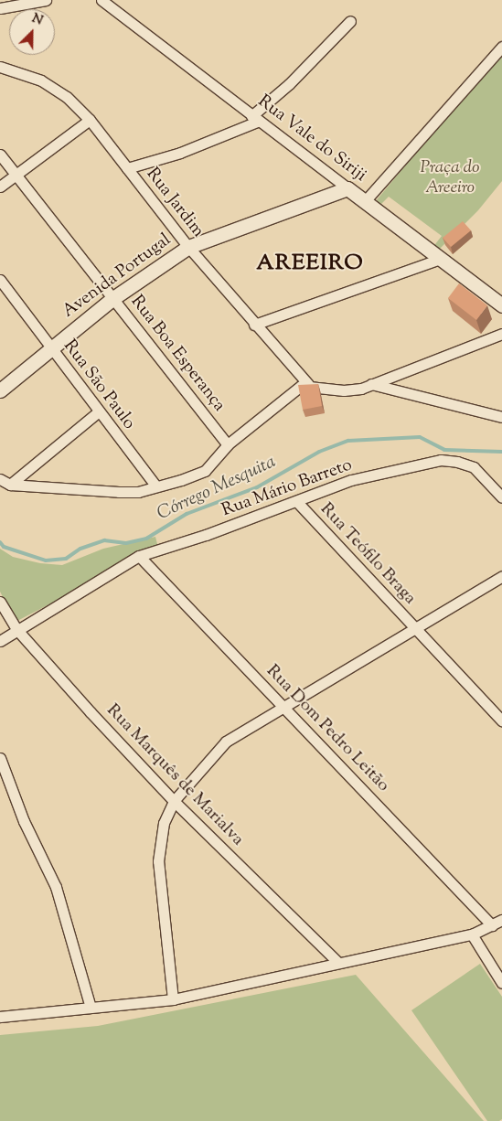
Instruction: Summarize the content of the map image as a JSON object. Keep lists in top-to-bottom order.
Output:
{
  "streets": {
    "street": [
      "Rua Vale do Siriji",
      "Rua Jardim",
      "Avenida Portugal",
      "Rua Boa Esperança",
      "Rua São Paulo",
      "Rua Mário Barreto",
      "Rua Teófilo Braga",
      "Rua Dom Pedro Leitão",
      "Rua Marquês de Marialva"
    ]
  },
  "crossings": [
    ["Rua Vale do Siriji", "Avenida Portugal"],
    ["Rua Jardim", "Avenida Portugal"],
    ["Avenida Portugal", "Rua Boa Esperança"],
    ["Avenida Portugal", "Rua São Paulo"],
    ["Rua Mário Barreto", "Rua Teófilo Braga"],
    ["Rua Mário Barreto", "Rua Dom Pedro Leitão"],
    ["Rua Mário Barreto", "Rua Marquês de Marialva"],
    ["Rua Teófilo Braga", "Rua Dom Pedro Leitão"],
    ["Rua Teófilo Braga", "Rua Marquês de Marialva"]
  ],
  "districts": ["AREEIRO"],
  "water": ["Córrego Mesquita"],
  "parks": ["Praça do Areeiro"],
  "north": "top right"
}
